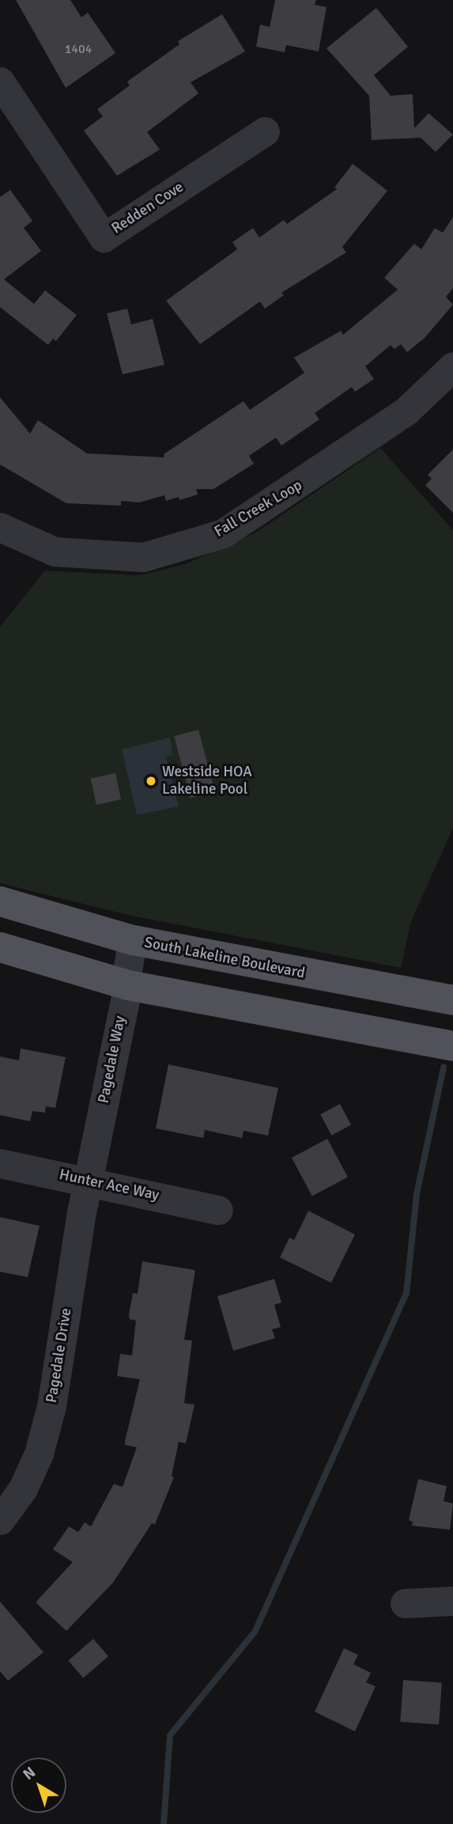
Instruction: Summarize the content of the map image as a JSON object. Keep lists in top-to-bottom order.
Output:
{
  "streets": {
    "main road": ["South Lakeline Boulevard"],
    "street": [
      "Redden Cove",
      "Fall Creek Loop",
      "Pagedale Way",
      "Hunter Ace Way",
      "Pagedale Drive"
    ]
  },
  "crossings": [
    ["South Lakeline Boulevard", "Pagedale Way"],
    ["Pagedale Way", "Hunter Ace Way"],
    ["Pagedale Way", "Pagedale Drive"],
    ["Hunter Ace Way", "Pagedale Drive"]
  ],
  "places": ["Westside HOA Lakeline Pool"],
  "house_numbers": ["1404"],
  "north": "top left"
}
